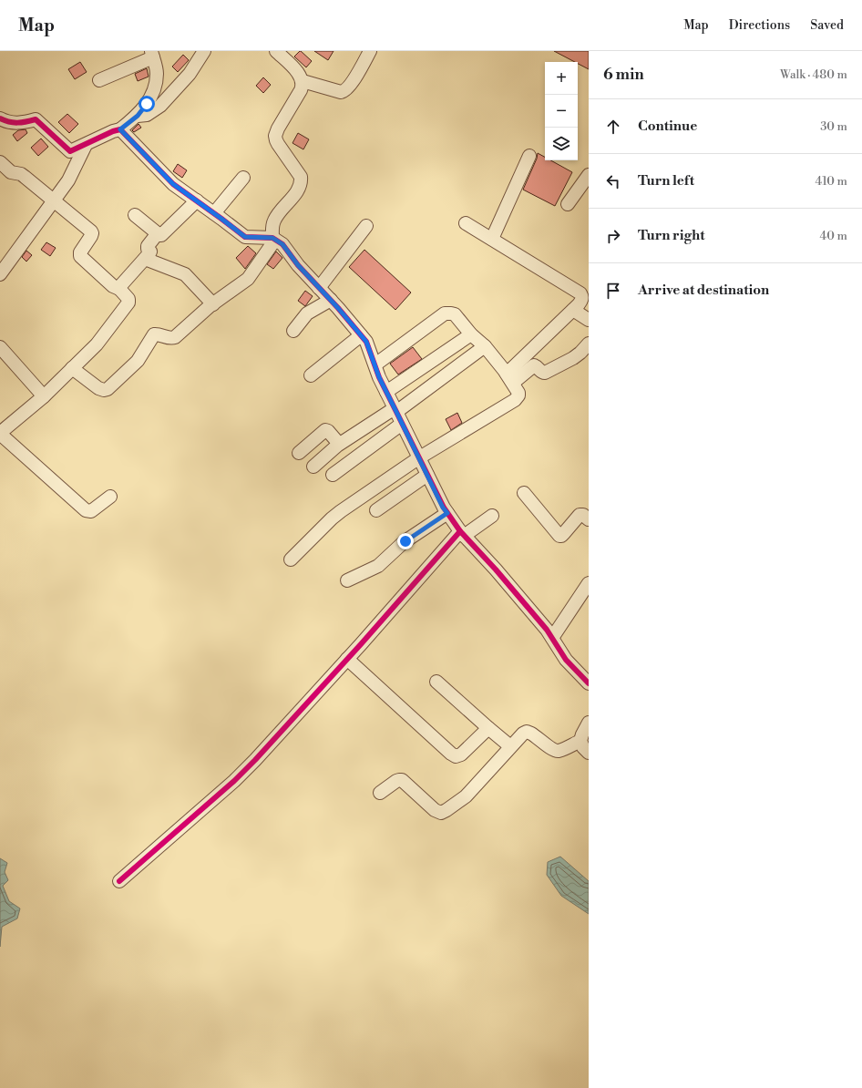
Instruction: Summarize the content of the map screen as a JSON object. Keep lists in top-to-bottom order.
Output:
{
  "page": {
    "header": "Map",
    "nav": ["Map", "Directions", "Saved"],
    "heading": ["6 min", "Walk · 480 m"],
    "map_buttons": ["+", "−"],
    "list": [
      ["Continue", "30 m"],
      ["Turn left", "410 m"],
      ["Turn right", "40 m"],
      "Arrive at destination"
    ]
  }
}
